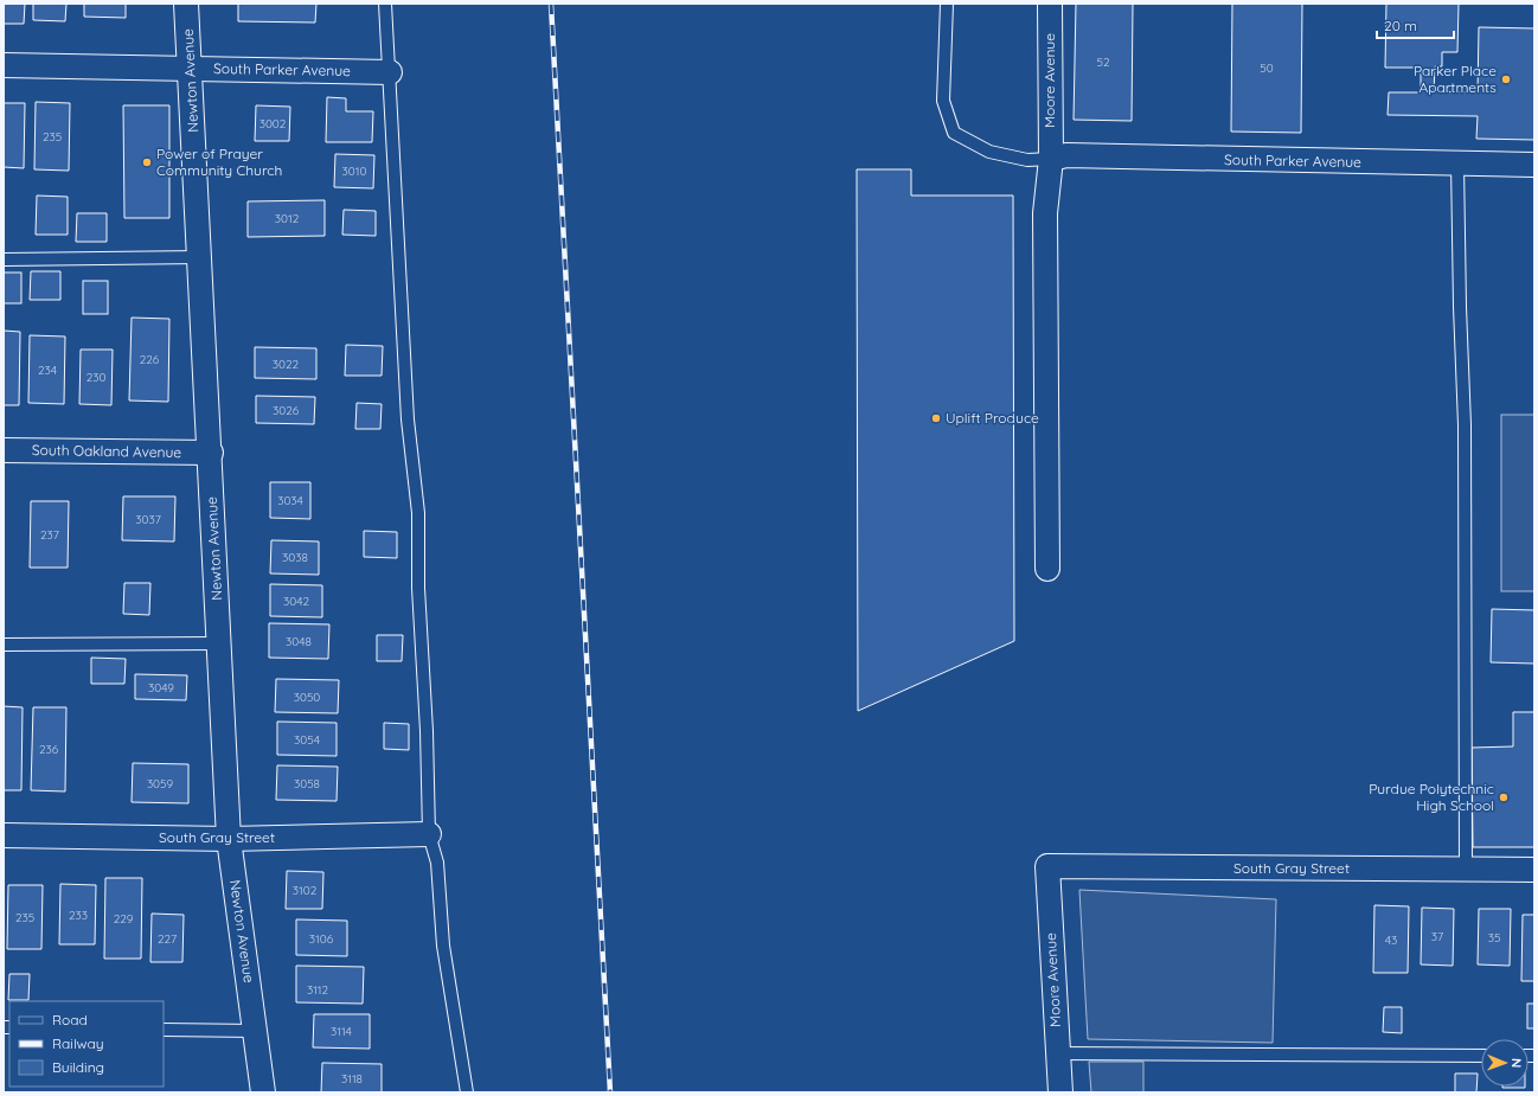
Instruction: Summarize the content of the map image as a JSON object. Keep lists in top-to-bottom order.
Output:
{
  "streets": {
    "street": [
      "South Parker Avenue",
      "Newton Avenue",
      "Moore Avenue",
      "South Oakland Avenue",
      "South Gray Street"
    ]
  },
  "crossings": [
    ["South Parker Avenue", "Newton Avenue"],
    ["South Parker Avenue", "Moore Avenue"],
    ["Newton Avenue", "South Oakland Avenue"],
    ["Newton Avenue", "South Gray Street"],
    ["Moore Avenue", "South Gray Street"]
  ],
  "places": [
    "Parker Place Apartments",
    "Power of Prayer Community Church",
    "Uplift Produce",
    "Purdue Polytechnic High School"
  ],
  "house_numbers": [
    "52",
    "50",
    "3002",
    "235",
    "3010",
    "3012",
    "226",
    "3022",
    "234",
    "230",
    "3026",
    "3034",
    "3037",
    "237",
    "3038",
    "3042",
    "3048",
    "3049",
    "3050",
    "3054",
    "236",
    "3059",
    "3058",
    "3102",
    "233",
    "235",
    "229",
    "37",
    "35",
    "227",
    "3106",
    "43",
    "3112",
    "3114",
    "3118"
  ],
  "legend": ["Road", "Railway", "Building"],
  "scale_bar": "20 m",
  "north": "right"
}
